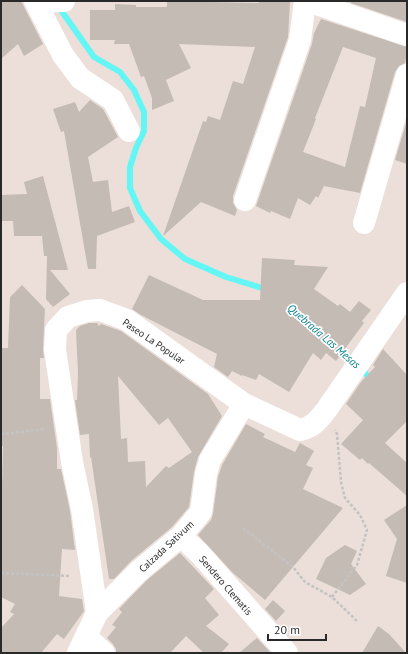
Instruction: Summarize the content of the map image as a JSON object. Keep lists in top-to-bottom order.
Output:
{
  "streets": {
    "street": ["Paseo La Popular", "Calzada Sativum", "Sendero Clematis"]
  },
  "crossings": [
    ["Paseo La Popular", "Calzada Sativum"],
    ["Calzada Sativum", "Sendero Clematis"]
  ],
  "water": ["Quebrada Las Mesas"],
  "scale_bar": "20 m"
}
